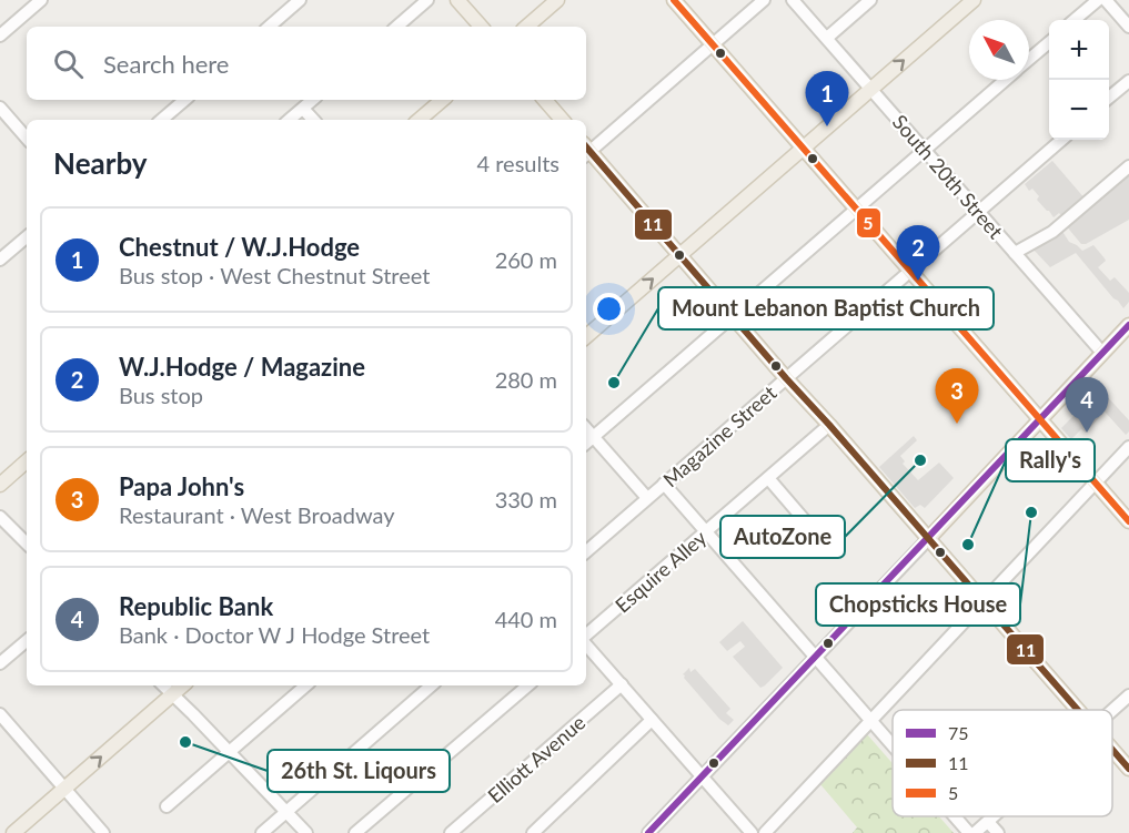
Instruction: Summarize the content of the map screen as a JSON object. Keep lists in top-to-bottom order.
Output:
{
  "streets": {
    "street": [
      "South 20th Street",
      "Magazine Street",
      "Esquire Alley",
      "Elliott Avenue"
    ]
  },
  "crossings": [
    ["South 20th Street", "Magazine Street"]
  ],
  "places": [
    "Mount Lebanon Baptist Church",
    "AutoZone",
    "Chopsticks House",
    "Rally's",
    "26th St. Liqours"
  ],
  "lines": ["transit line 5", "transit line 11", "transit line 75"],
  "legend": ["75", "11", "5"],
  "north": "top left",
  "page": {
    "map_buttons": ["+", "−"],
    "search": "Search here",
    "pins": [
      "1",
      "2",
      "3",
      "4"
    ],
    "heading": ["Nearby", "4 results"],
    "list": [
      {
        "mark": "1",
        "name": "Chestnut / W.J.Hodge",
        "note": "Bus stop · West Chestnut Street",
        "value": "260 m"
      },
      {
        "mark": "2",
        "name": "W.J.Hodge / Magazine",
        "note": "Bus stop",
        "value": "280 m"
      },
      {
        "mark": "3",
        "name": "Papa John's",
        "note": "Restaurant · West Broadway",
        "value": "330 m"
      },
      {
        "mark": "4",
        "name": "Republic Bank",
        "note": "Bank · Doctor W J Hodge Street",
        "value": "440 m"
      }
    ]
  }
}
